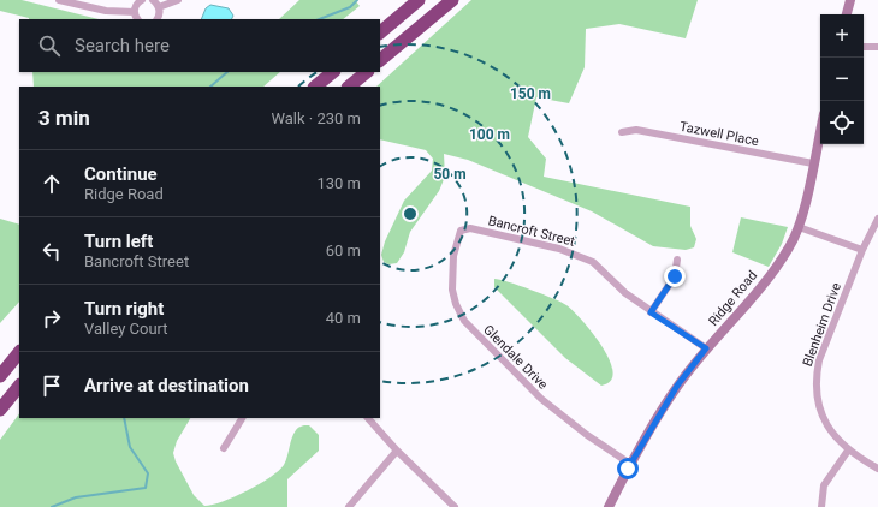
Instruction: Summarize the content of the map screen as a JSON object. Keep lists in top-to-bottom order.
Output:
{
  "streets": {
    "street": [
      "Tazwell Place",
      "Bancroft Street",
      "Ridge Road",
      "Blenheim Drive",
      "Glendale Drive"
    ]
  },
  "crossings": [
    ["Tazwell Place", "Ridge Road"],
    ["Bancroft Street", "Ridge Road"],
    ["Bancroft Street", "Glendale Drive"],
    ["Ridge Road", "Glendale Drive"]
  ],
  "page": {
    "map_buttons": ["+", "−"],
    "search": "Search here",
    "heading": ["3 min", "Walk · 230 m"],
    "list": [
      ["Continue", "Ridge Road", "130 m"],
      ["Turn left", "Bancroft Street", "60 m"],
      ["Turn right", "Valley Court", "40 m"],
      "Arrive at destination"
    ]
  },
  "rings": ["150 m", "100 m", "50 m"]
}
